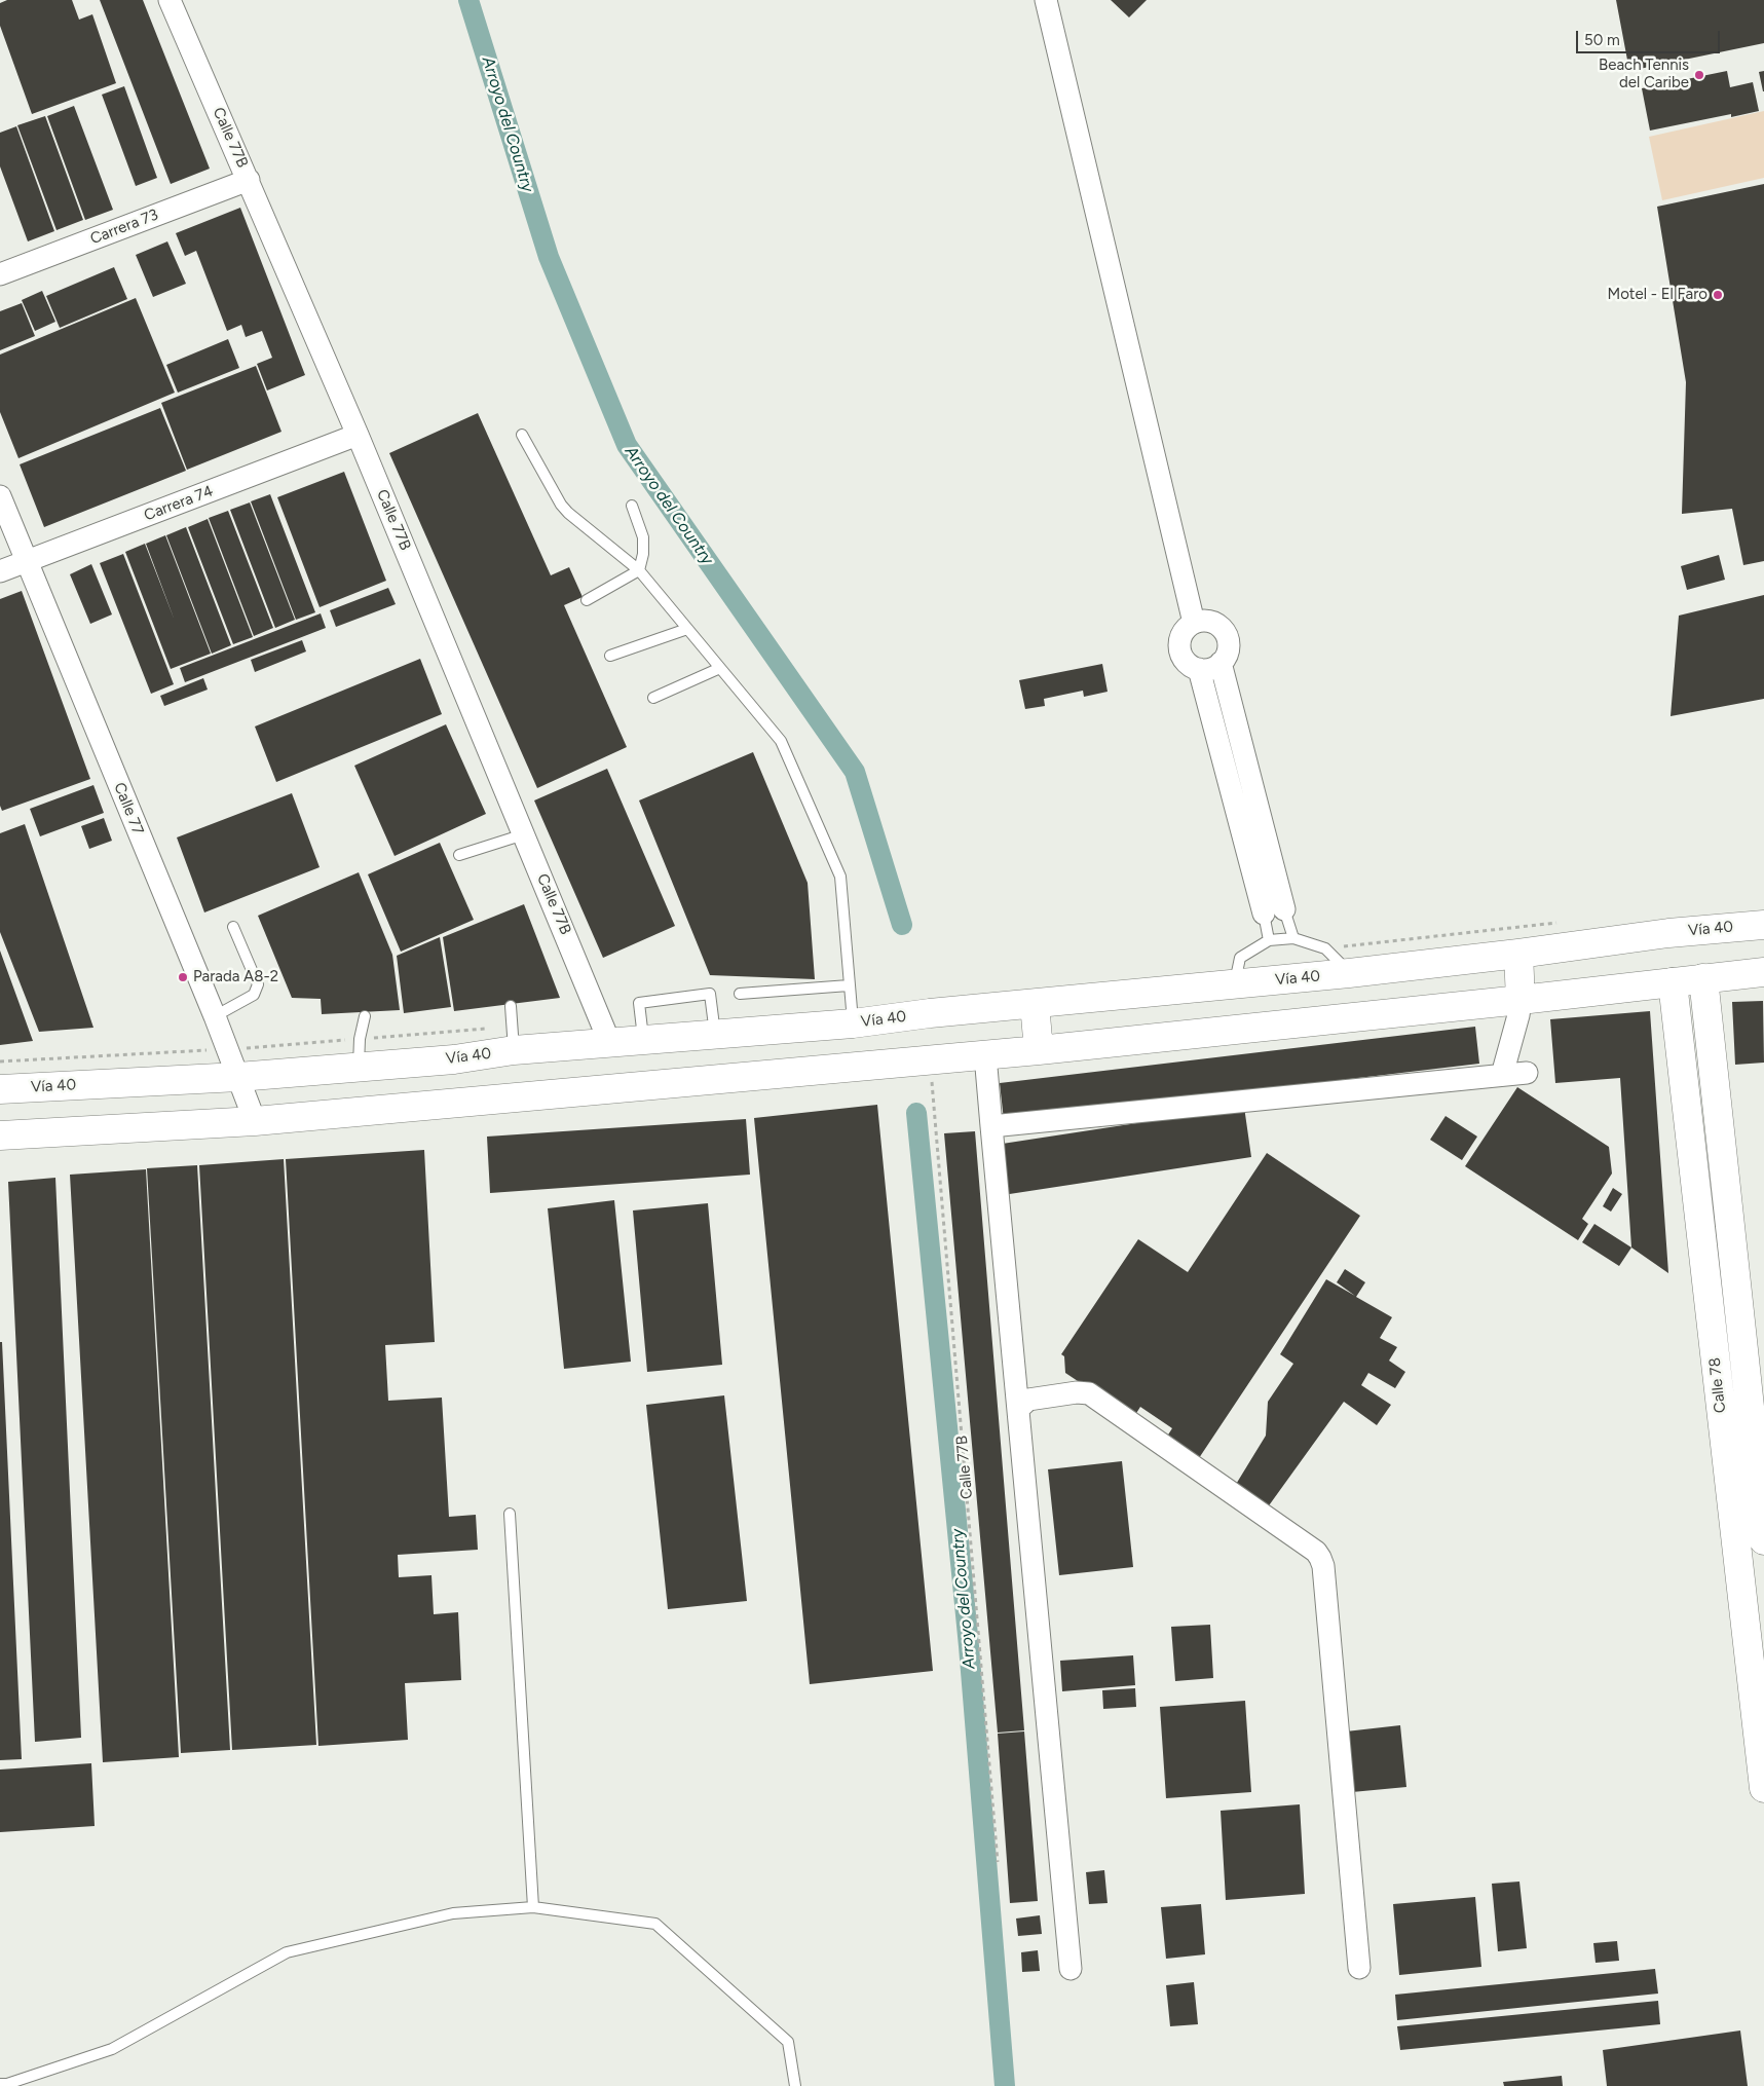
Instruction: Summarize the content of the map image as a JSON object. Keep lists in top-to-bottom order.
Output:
{
  "streets": {
    "main road": ["Vía 40", "Calle 78"],
    "street": [
      "Calle 77B",
      "Carrera 73",
      "Carrera 74",
      "Calle 77"
    ]
  },
  "crossings": [
    ["Calle 77B", "Carrera 73"],
    ["Calle 77B", "Carrera 74"],
    ["Calle 77B", "Vía 40"],
    ["Carrera 74", "Calle 77"],
    ["Calle 77", "Vía 40"]
  ],
  "water": ["Arroyo del Country"],
  "places": ["Beach Tennis del Caribe", "Motel - El Faro", "Parada A8-2"],
  "scale_bar": "50 m"
}
